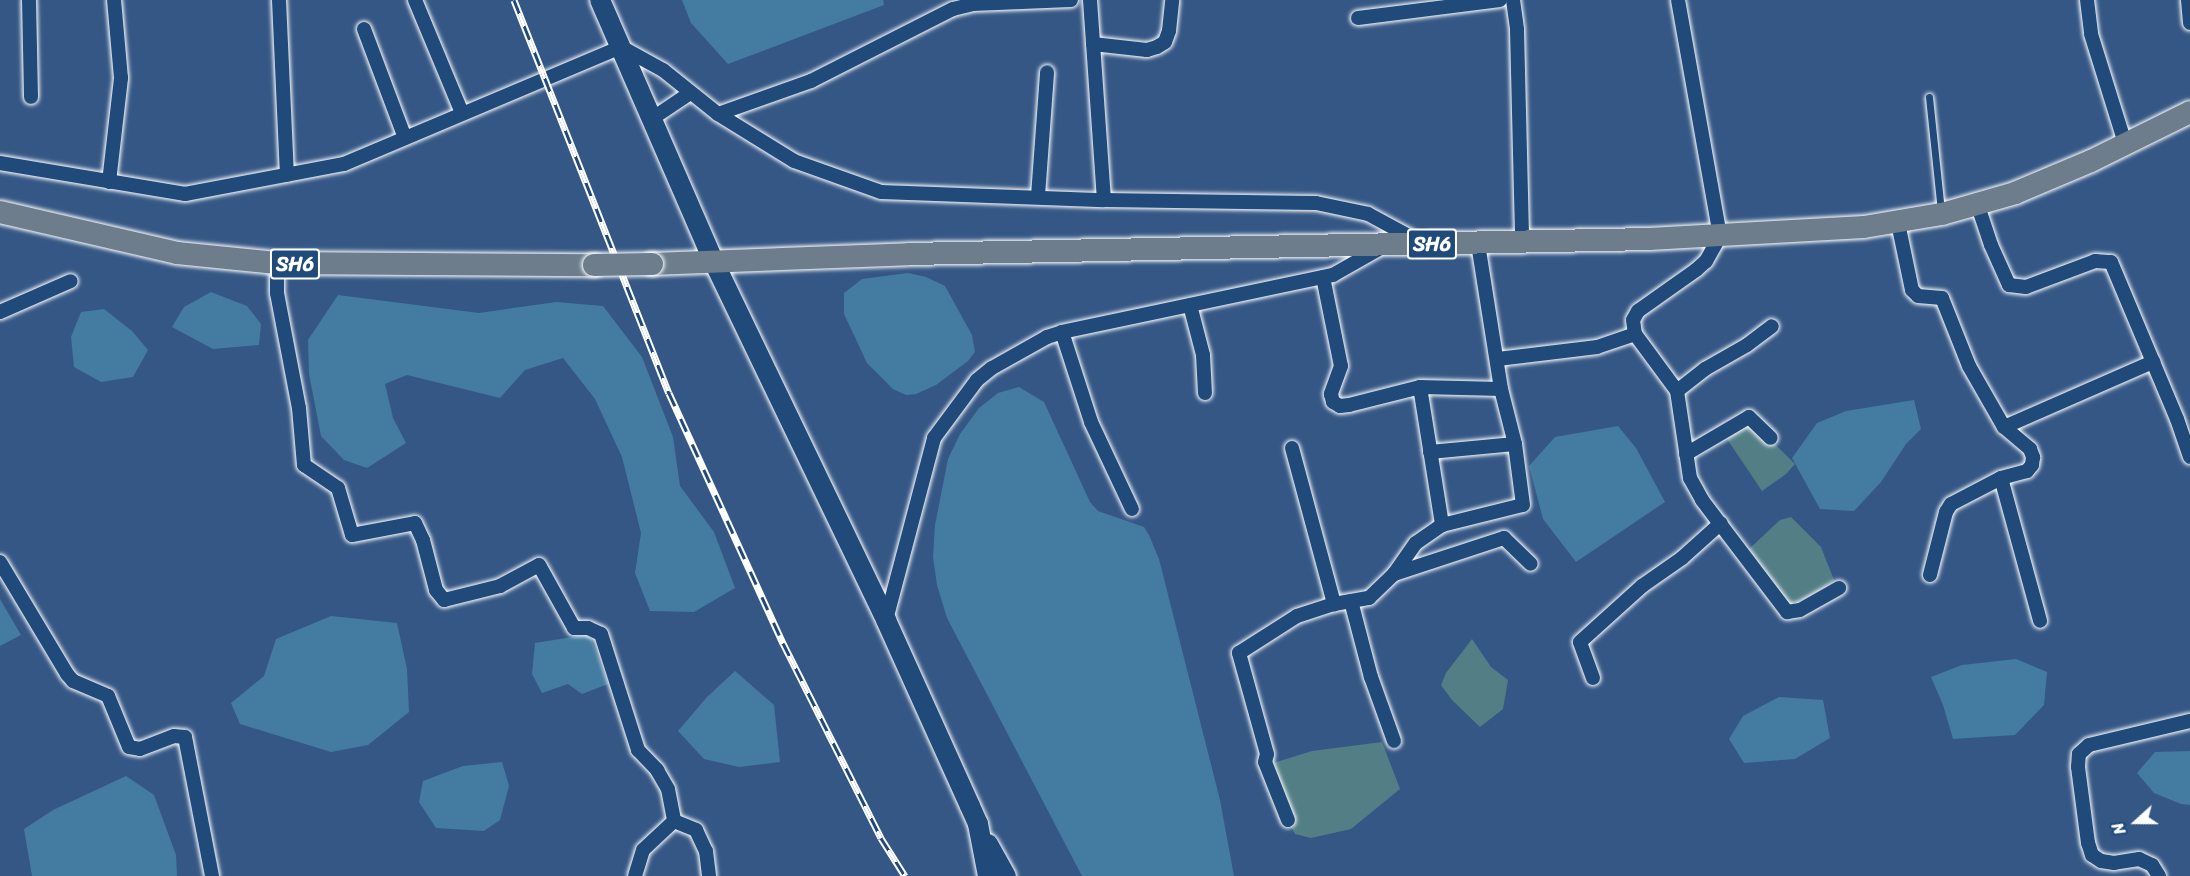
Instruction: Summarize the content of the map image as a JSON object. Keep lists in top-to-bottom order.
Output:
{
  "streets": {
    "main road": ["SH6"]
  },
  "north": "left"
}
